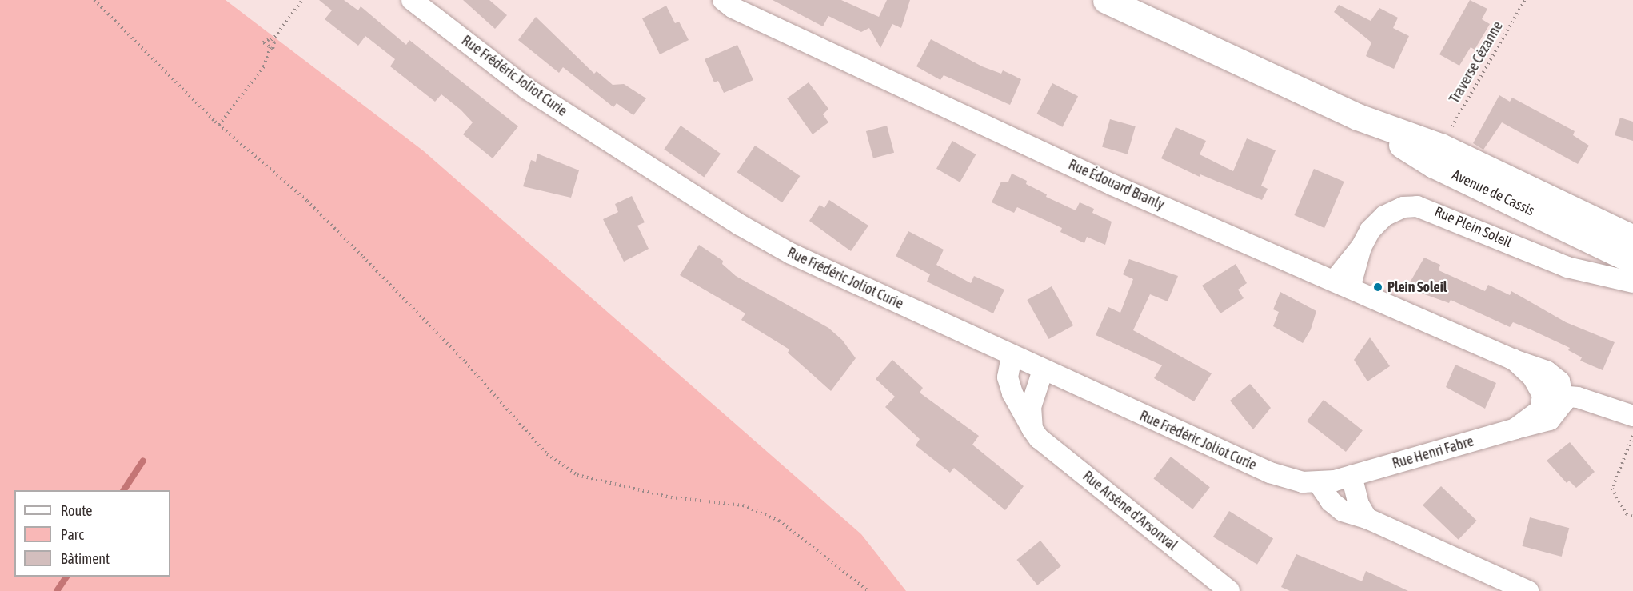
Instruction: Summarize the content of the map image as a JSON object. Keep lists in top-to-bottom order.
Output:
{
  "streets": {
    "main road": ["Avenue de Cassis"],
    "street": [
      "Rue Frédéric Joliot Curie",
      "Rue Édouard Branly",
      "Rue Plein Soleil",
      "Rue Henri Fabre",
      "Rue Arsène d'Arsonval"
    ],
    "path": ["Traverse Cézanne"]
  },
  "crossings": [
    ["Traverse Cézanne", "Avenue de Cassis"],
    ["Rue Frédéric Joliot Curie", "Rue Henri Fabre"],
    ["Rue Frédéric Joliot Curie", "Rue Arsène d'Arsonval"],
    ["Rue Édouard Branly", "Rue Plein Soleil"],
    ["Rue Édouard Branly", "Rue Henri Fabre"]
  ],
  "places": ["Plein Soleil"],
  "legend": ["Route", "Parc", "Bâtiment"]
}
